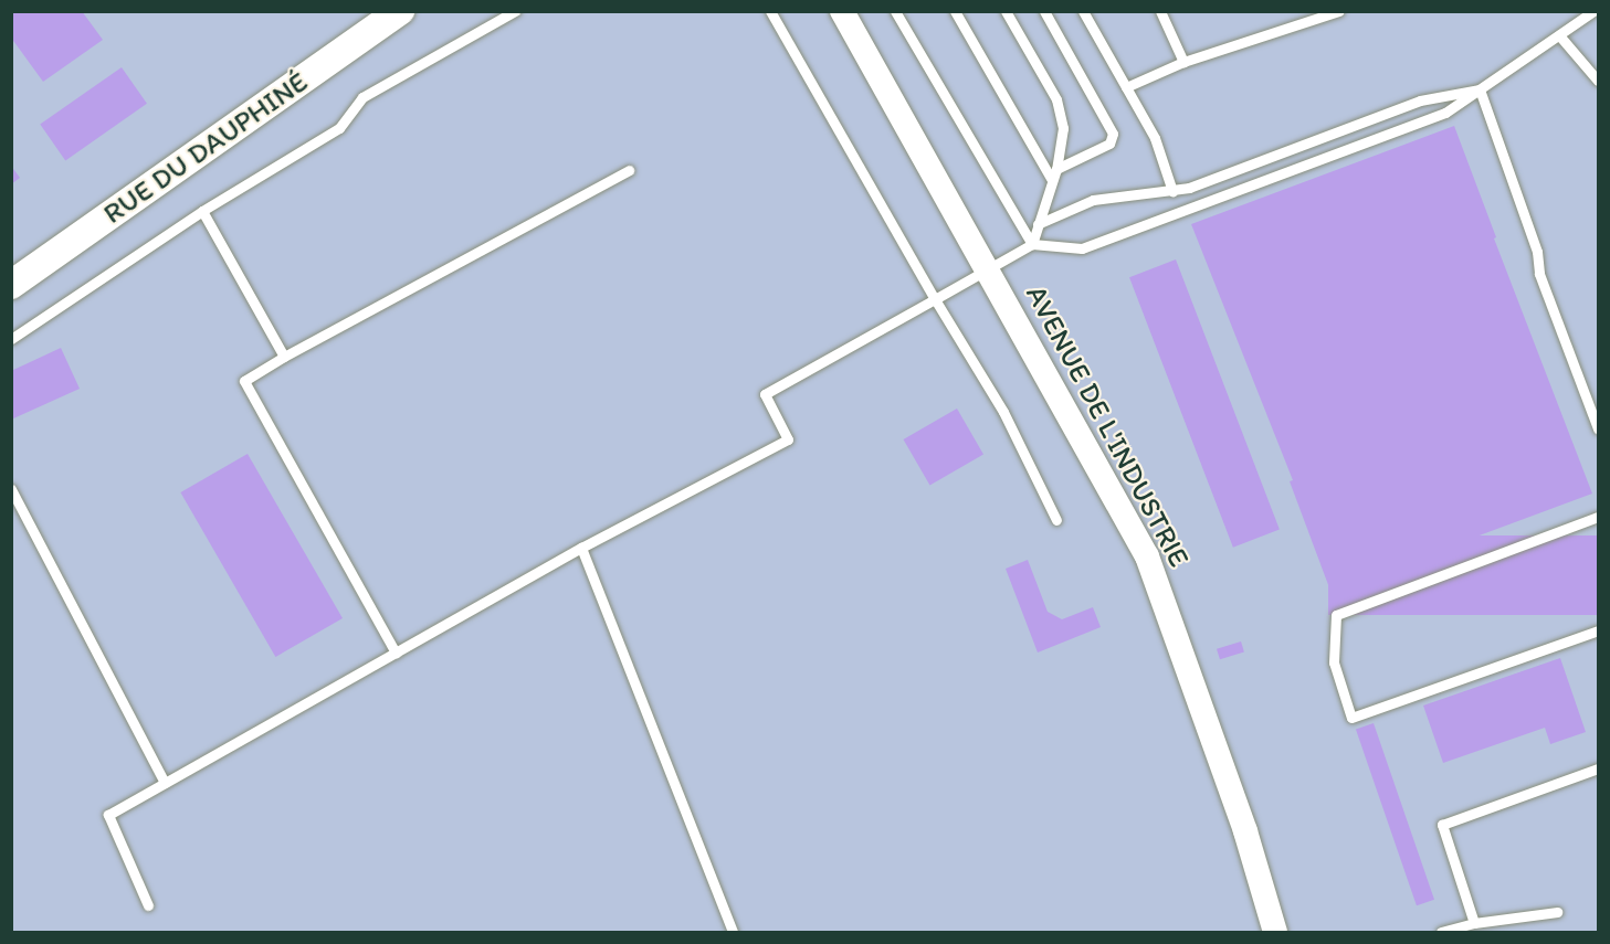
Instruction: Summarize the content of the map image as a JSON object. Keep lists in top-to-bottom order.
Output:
{
  "streets": {
    "main road": ["RUE DU DAUPHINÉ"],
    "street": ["AVENUE DE L'INDUSTRIE"]
  }
}
